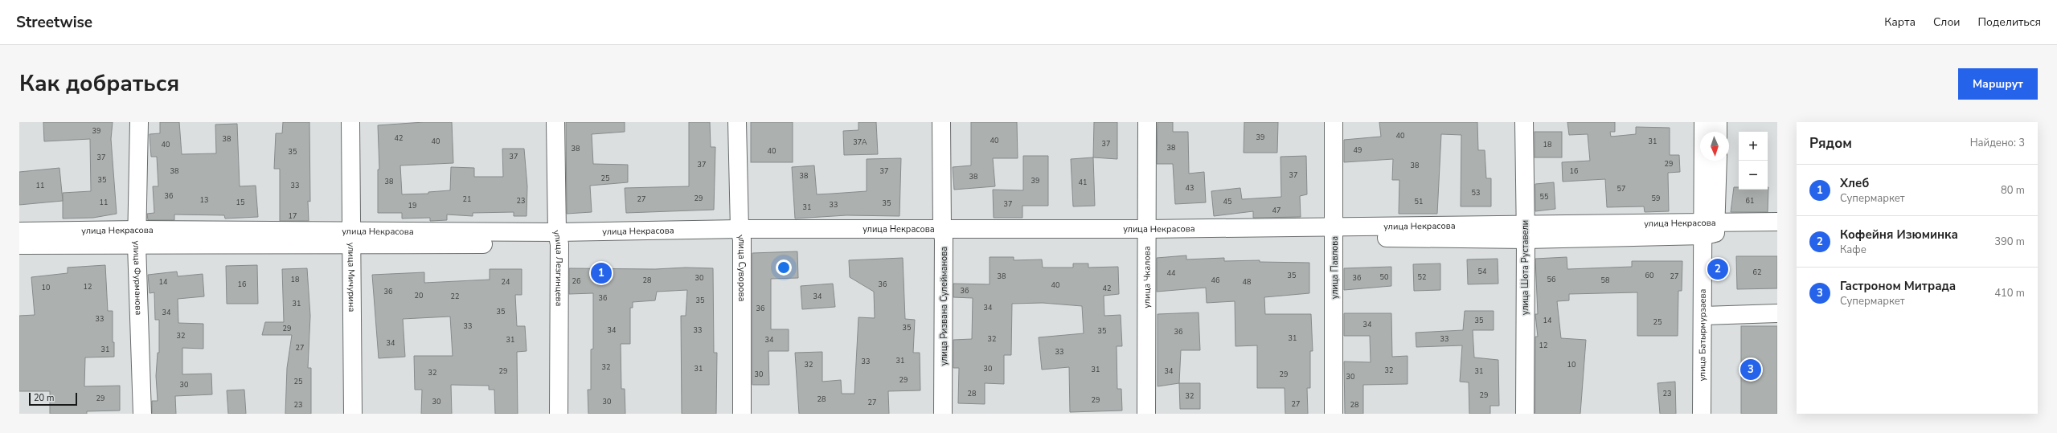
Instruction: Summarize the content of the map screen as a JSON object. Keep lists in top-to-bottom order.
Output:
{
  "streets": {
    "street": [
      "улица Некрасова",
      "улица Лезгинцева",
      "улица Суворова",
      "улица Павлова",
      "улица Шота Руставели",
      "улица Мичурина",
      "улица Чкалова",
      "улица Фурманова",
      "улица Ризвана Сулейманова",
      "улица Батырмурзаева"
    ]
  },
  "crossings": [
    ["улица Некрасова", "улица Лезгинцева"],
    ["улица Некрасова", "улица Суворова"],
    ["улица Некрасова", "улица Павлова"],
    ["улица Некрасова", "улица Шота Руставели"],
    ["улица Некрасова", "улица Мичурина"],
    ["улица Некрасова", "улица Чкалова"],
    ["улица Некрасова", "улица Фурманова"],
    ["улица Некрасова", "улица Ризвана Сулейманова"],
    ["улица Некрасова", "улица Батырмурзаева"]
  ],
  "house_numbers": [
    "39",
    "40",
    "39",
    "42",
    "38",
    "40",
    "40",
    "31",
    "37А",
    "37",
    "40",
    "18",
    "38",
    "38",
    "49",
    "40",
    "35",
    "37",
    "37",
    "29",
    "37",
    "38",
    "38",
    "37",
    "16",
    "37",
    "38",
    "38",
    "25",
    "35",
    "39",
    "38",
    "41",
    "11",
    "33",
    "43",
    "57",
    "53",
    "36",
    "55",
    "29",
    "59",
    "21",
    "27",
    "13",
    "23",
    "61",
    "45",
    "51",
    "11",
    "15",
    "35",
    "37",
    "33",
    "19",
    "31",
    "47",
    "17",
    "54",
    "62",
    "44",
    "35",
    "60",
    "38",
    "27",
    "50",
    "52",
    "30",
    "36",
    "18",
    "56",
    "28",
    "46",
    "58",
    "26",
    "14",
    "24",
    "48",
    "16",
    "36",
    "40",
    "12",
    "10",
    "42",
    "36",
    "36",
    "20",
    "22",
    "34",
    "36",
    "35",
    "31",
    "34",
    "36",
    "35",
    "34",
    "33",
    "35",
    "14",
    "25",
    "34",
    "33",
    "35",
    "29",
    "34",
    "33",
    "35",
    "36",
    "32",
    "31",
    "32",
    "33",
    "31",
    "34",
    "34",
    "12",
    "27",
    "31",
    "33",
    "31",
    "33",
    "32",
    "10",
    "32",
    "31",
    "30",
    "31",
    "32",
    "29",
    "34",
    "31",
    "32",
    "30",
    "29",
    "30",
    "29",
    "25",
    "30",
    "28",
    "23",
    "29",
    "32",
    "29",
    "28",
    "29",
    "30",
    "30",
    "27",
    "27",
    "23",
    "28"
  ],
  "scale_bar": "20 m",
  "north": "bottom",
  "page": {
    "header": "Streetwise",
    "nav": ["Карта", "Слои", "Поделиться"],
    "title": "Как добраться",
    "buttons": "Маршрут",
    "heading": ["Рядом", "Найдено: 3"],
    "map_buttons": ["+", "−"],
    "list": [
      {
        "mark": "1",
        "name": "Хлеб",
        "note": "Супермаркет",
        "value": "80 m"
      },
      {
        "mark": "2",
        "name": "Кофейня Изюминка",
        "note": "Кафе",
        "value": "390 m"
      },
      {
        "mark": "3",
        "name": "Гастроном Митрада",
        "note": "Супермаркет",
        "value": "410 m"
      }
    ],
    "pins": ["2", "1", "3"],
    "scale": "20 m"
  }
}
